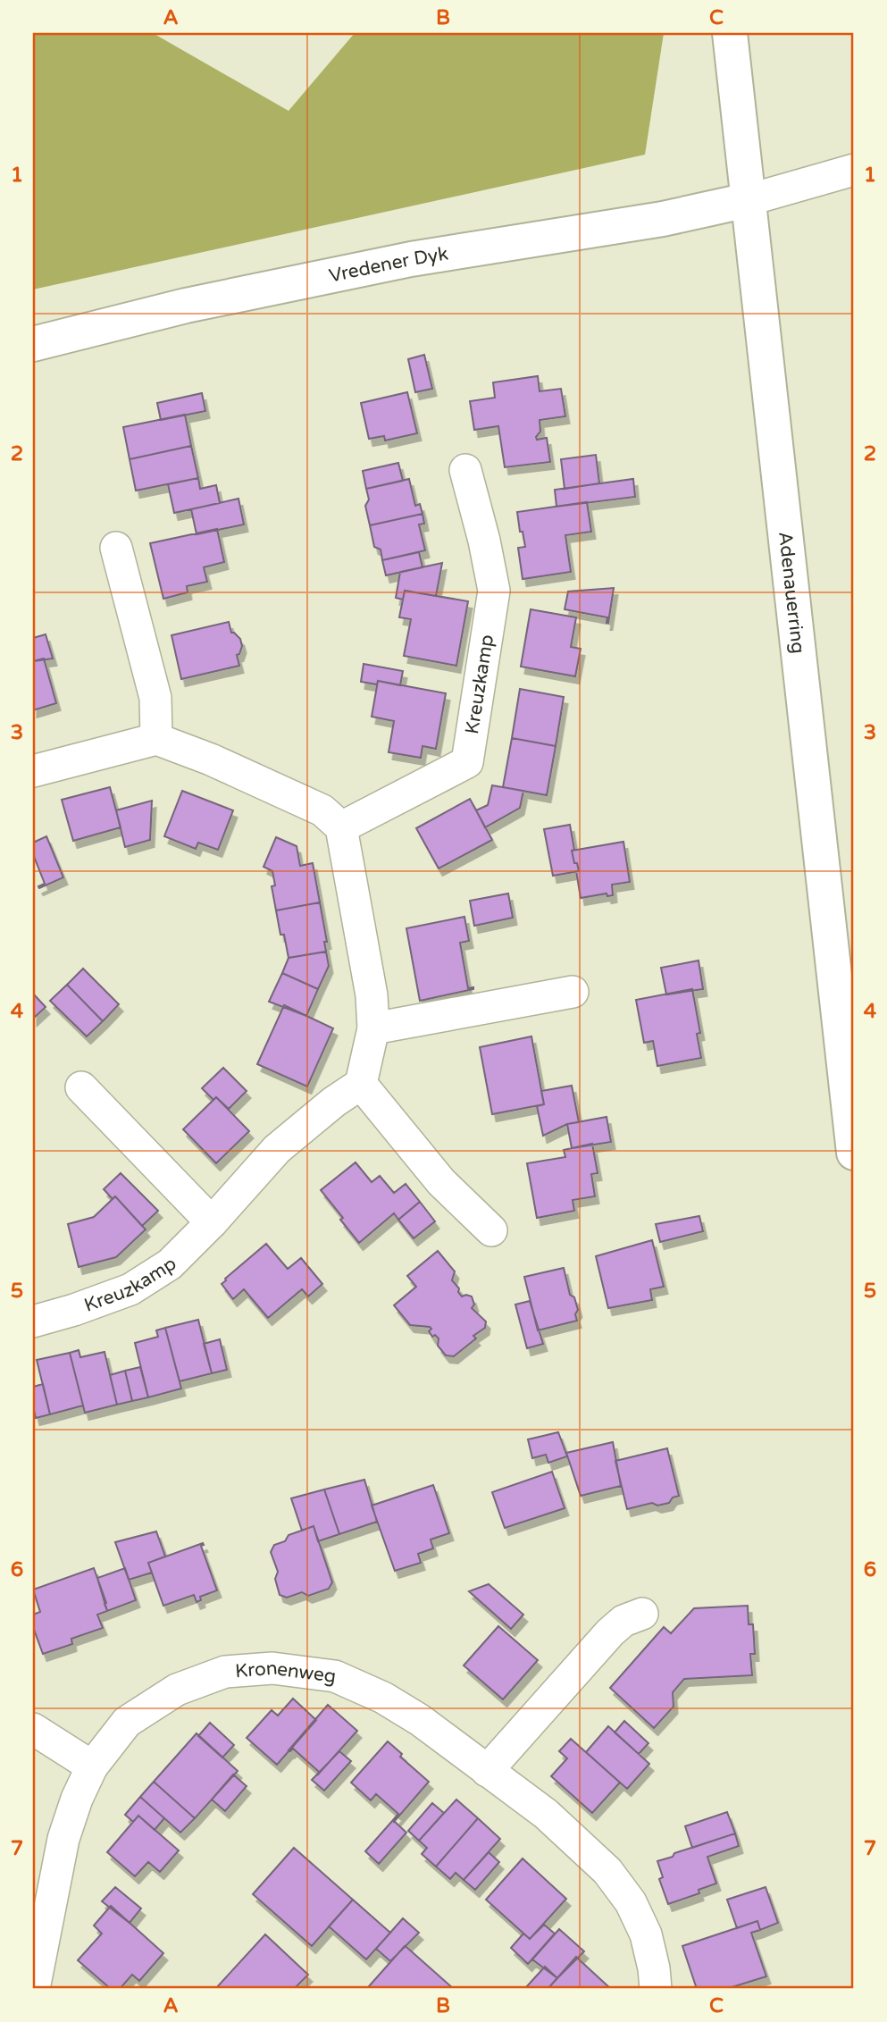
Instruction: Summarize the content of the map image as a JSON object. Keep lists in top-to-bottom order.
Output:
{
  "streets": {
    "main road": ["Vredener Dyk", "Adenauerring"],
    "street": ["Kreuzkamp", "Kronenweg"]
  },
  "crossings": [
    ["Vredener Dyk", "Adenauerring"]
  ],
  "grid": {
    "columns": ["A", "B", "C"],
    "rows": [
      "1",
      "2",
      "3",
      "4",
      "5",
      "6",
      "7"
    ]
  }
}
